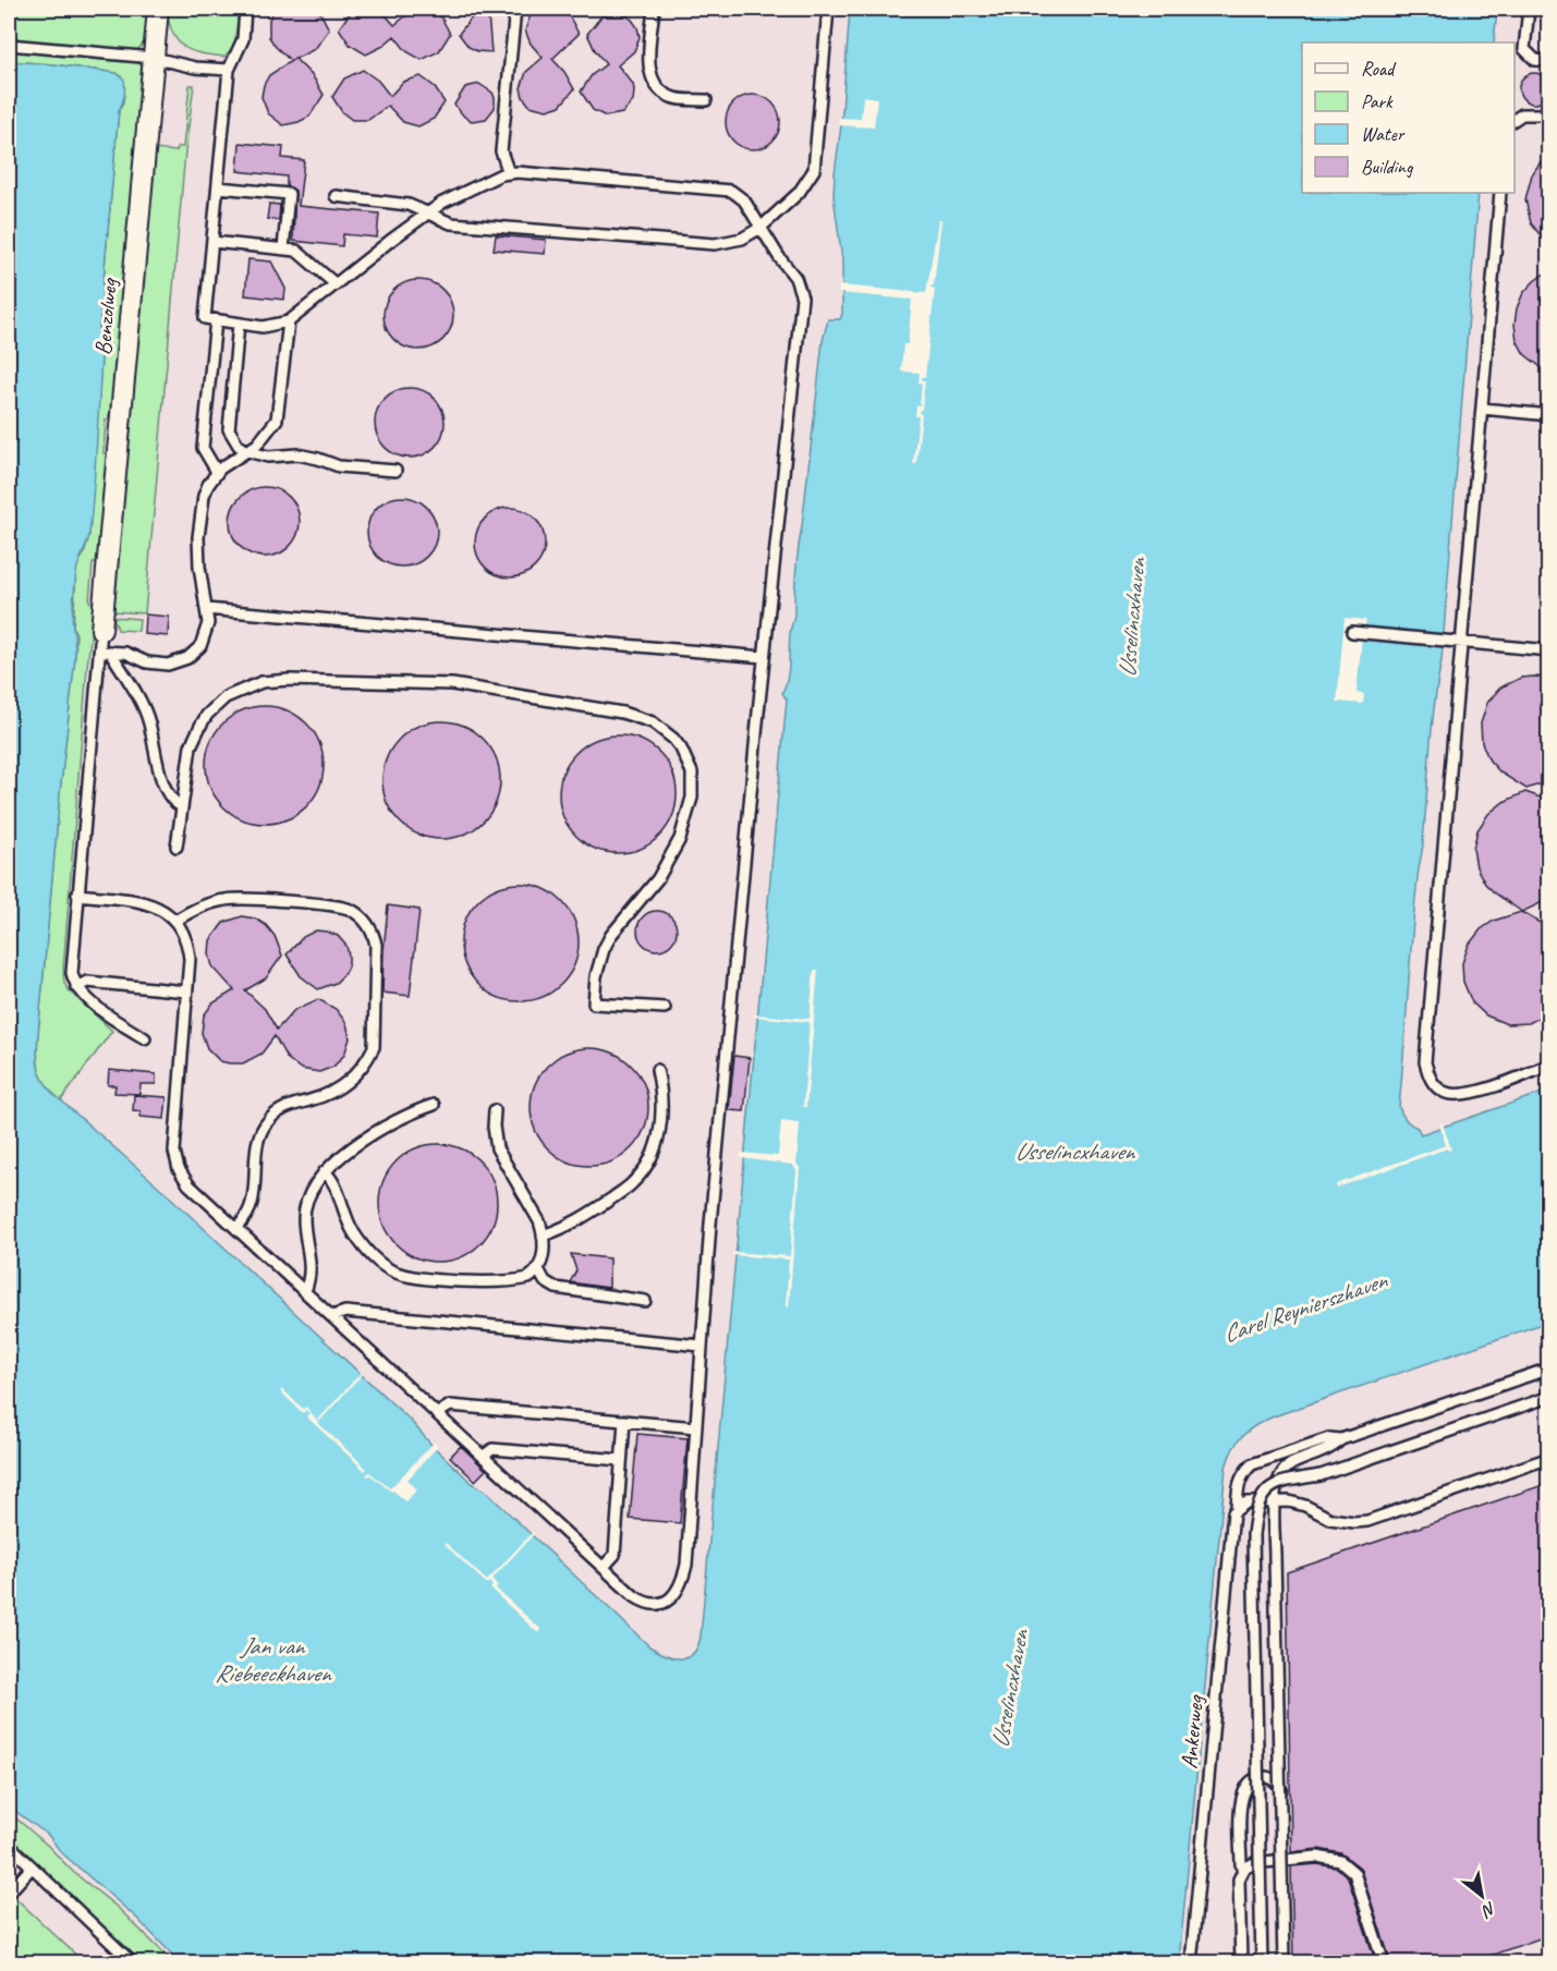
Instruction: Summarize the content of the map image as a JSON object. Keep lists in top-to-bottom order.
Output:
{
  "streets": {
    "street": ["Benzolweg"],
    "lane": ["Ankerweg"]
  },
  "water": ["Usselincxhaven", "Carel Reynierszhaven", "Jan van Riebeeckhaven"],
  "legend": [
    "Road",
    "Park",
    "Water",
    "Building"
  ],
  "north": "bottom right"
}
